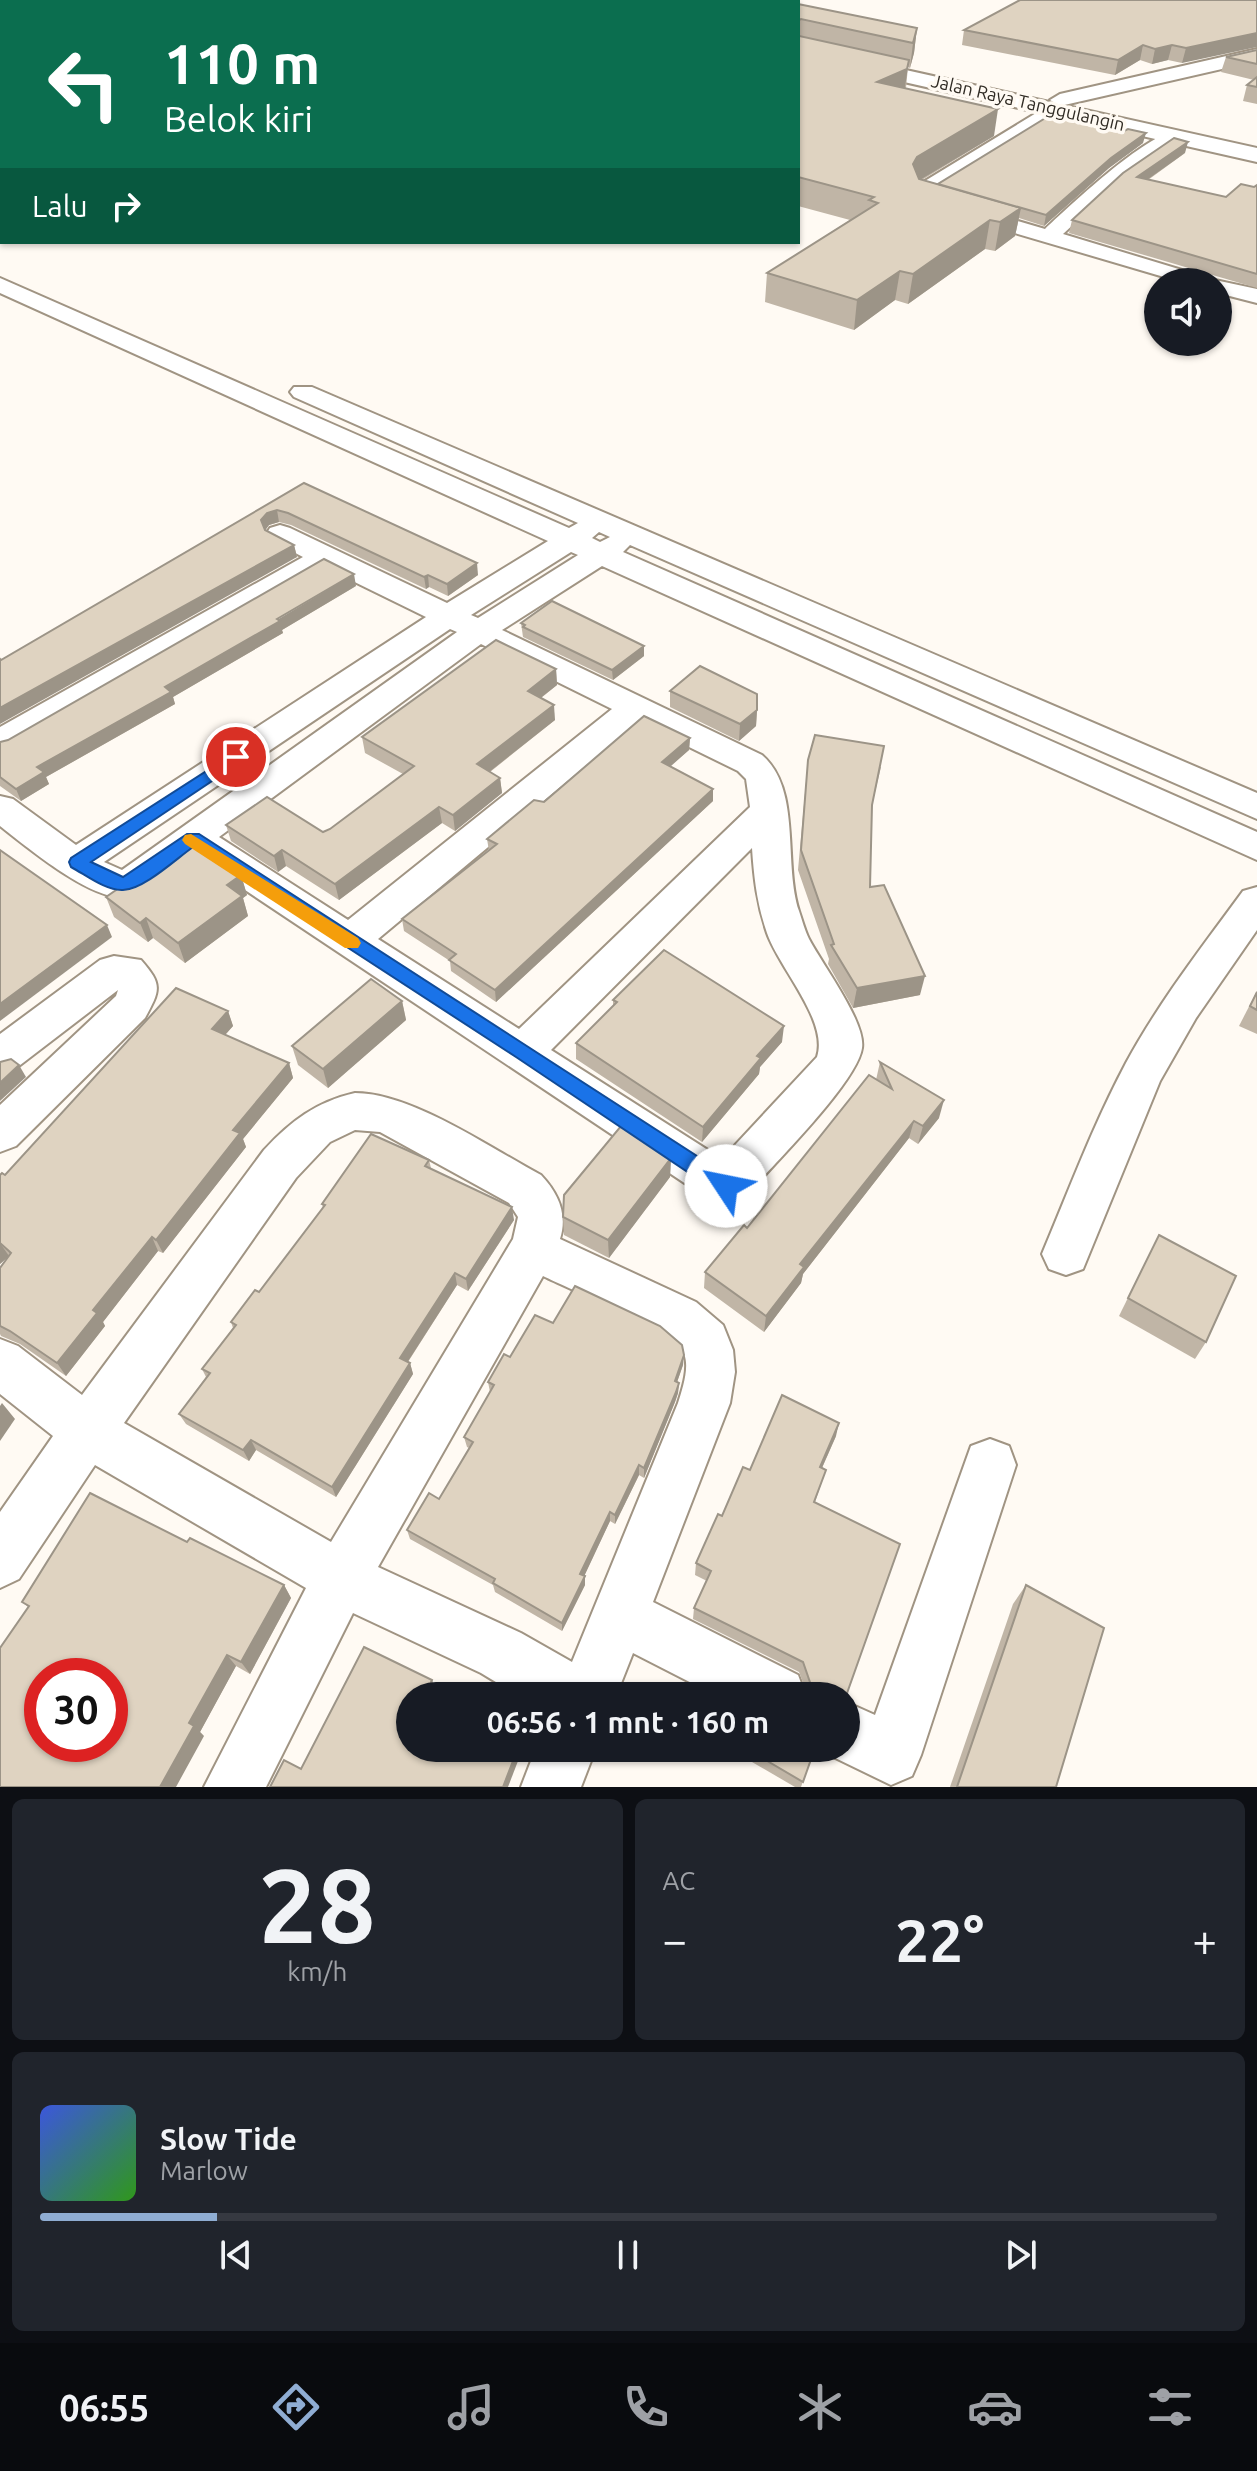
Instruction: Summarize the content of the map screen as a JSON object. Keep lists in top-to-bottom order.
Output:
{
  "streets": {
    "main road": ["Jalan Raya Tanggulangin"]
  },
  "page": {
    "turn": ["110 m", "Belok kiri"],
    "then": "Lalu",
    "limit": "30",
    "trip": "06:56 · 1 mnt · 160 m",
    "tile": [
      ["28", "km/h"],
      "AC"
    ],
    "heat": ["−", "22°", "+"],
    "song": ["Slow Tide", "Marlow"],
    "tabs": "06:55"
  }
}
